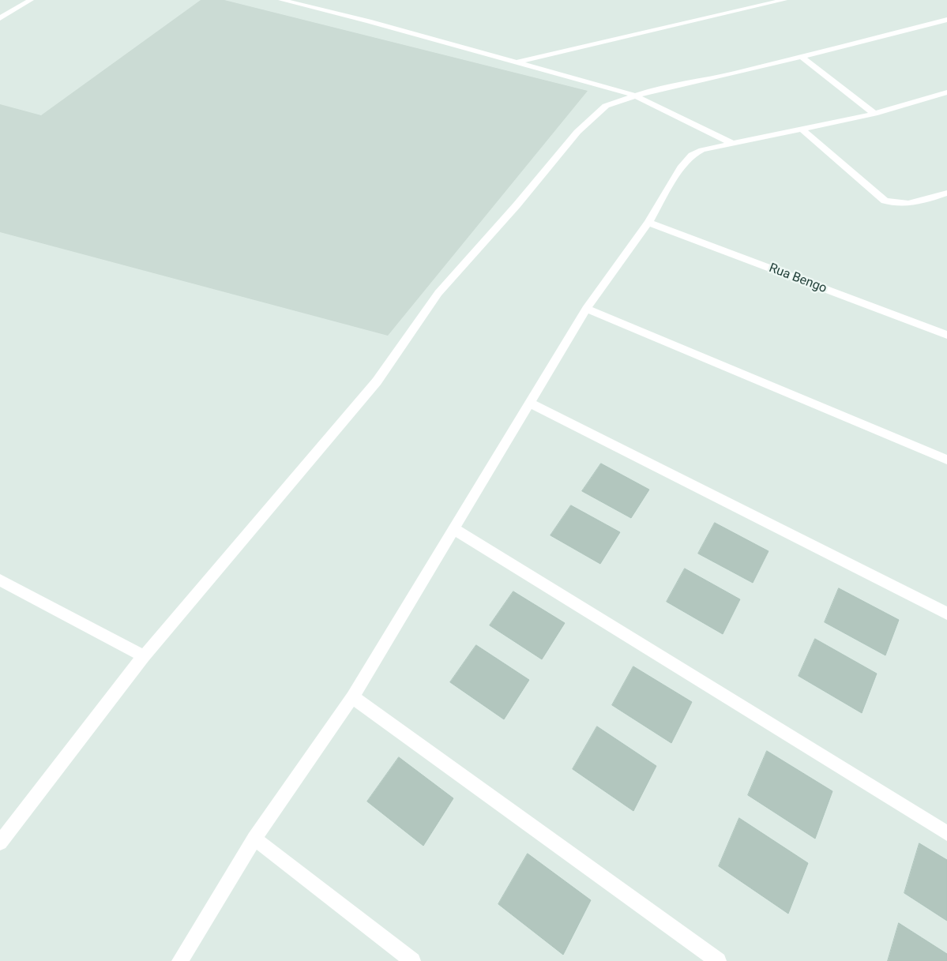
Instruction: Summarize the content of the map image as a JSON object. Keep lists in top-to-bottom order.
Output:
{
  "streets": {
    "street": ["Rua Bengo"]
  }
}
